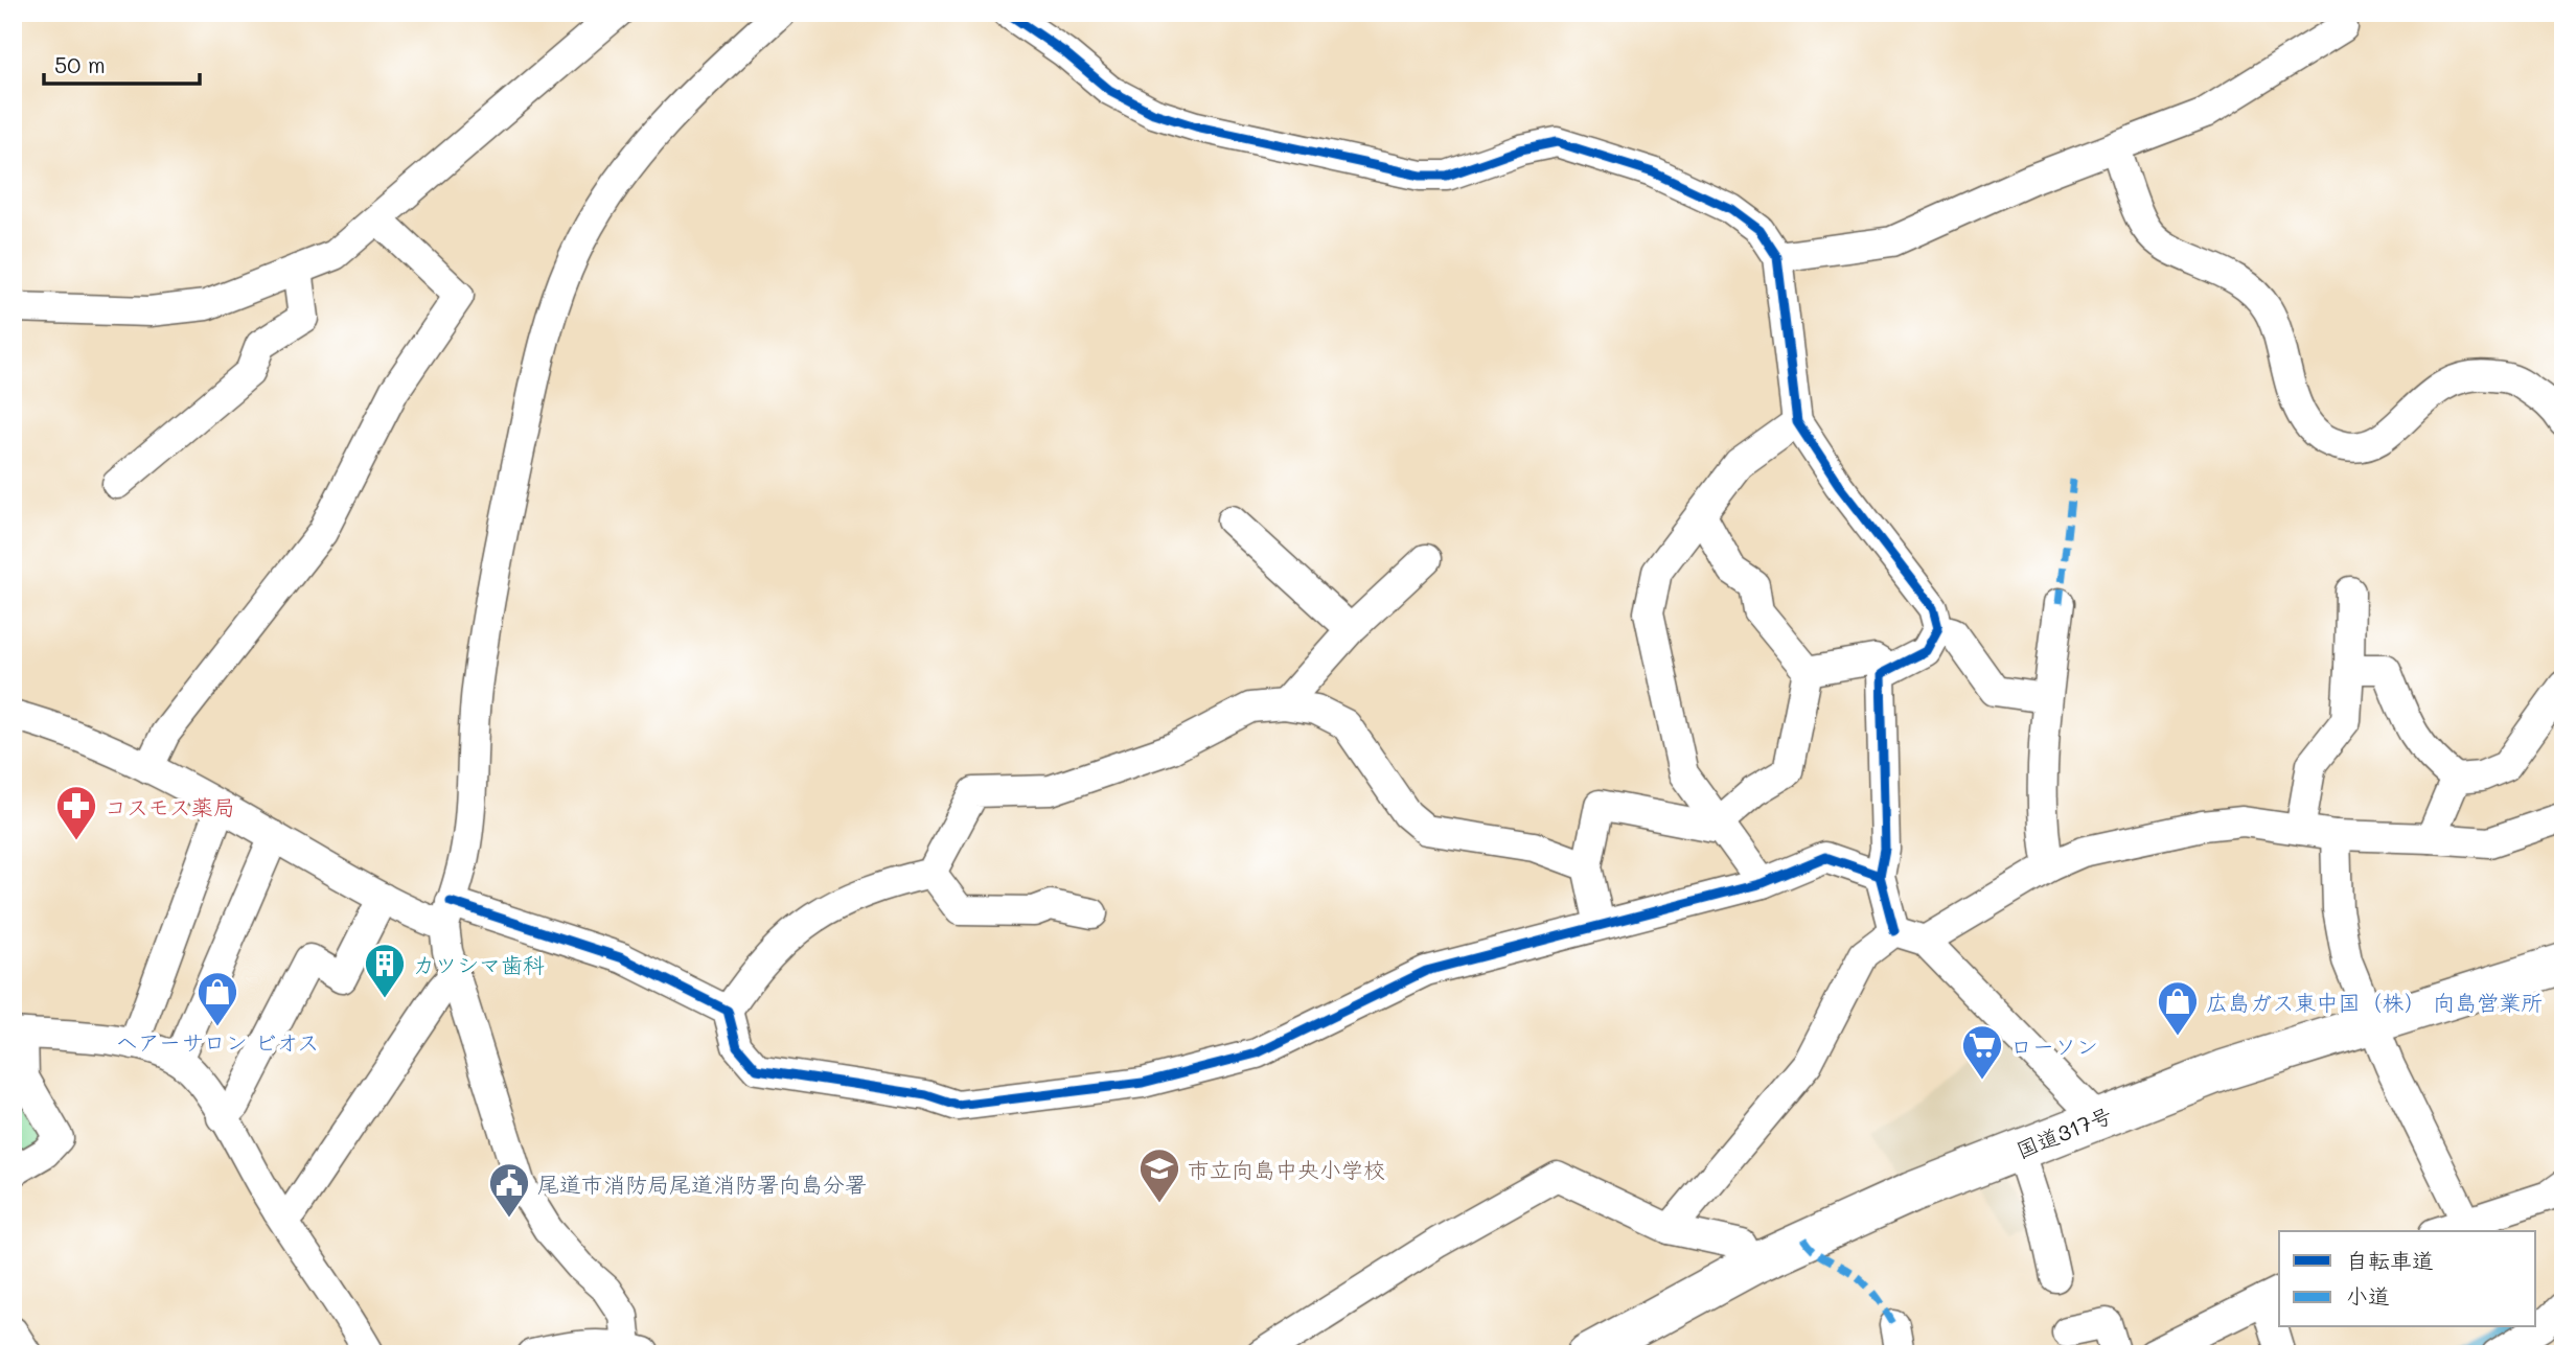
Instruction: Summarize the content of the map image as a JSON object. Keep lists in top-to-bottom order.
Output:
{
  "streets": {
    "highway": ["国道317号"]
  },
  "places": {
    "pharmacy": ["コスモス薬局"],
    "building": ["カツシマ歯科"],
    "shop": ["ヘアーサロン ビオス", "広島ガス東中国（株） 向島営業所"],
    "supermarket": ["ローソン"],
    "school or university": ["市立向島中央小学校"],
    "public building": ["尾道市消防局尾道消防署向島分署"]
  },
  "legend": ["自転車道", "小道"],
  "scale_bar": "50 m"
}
